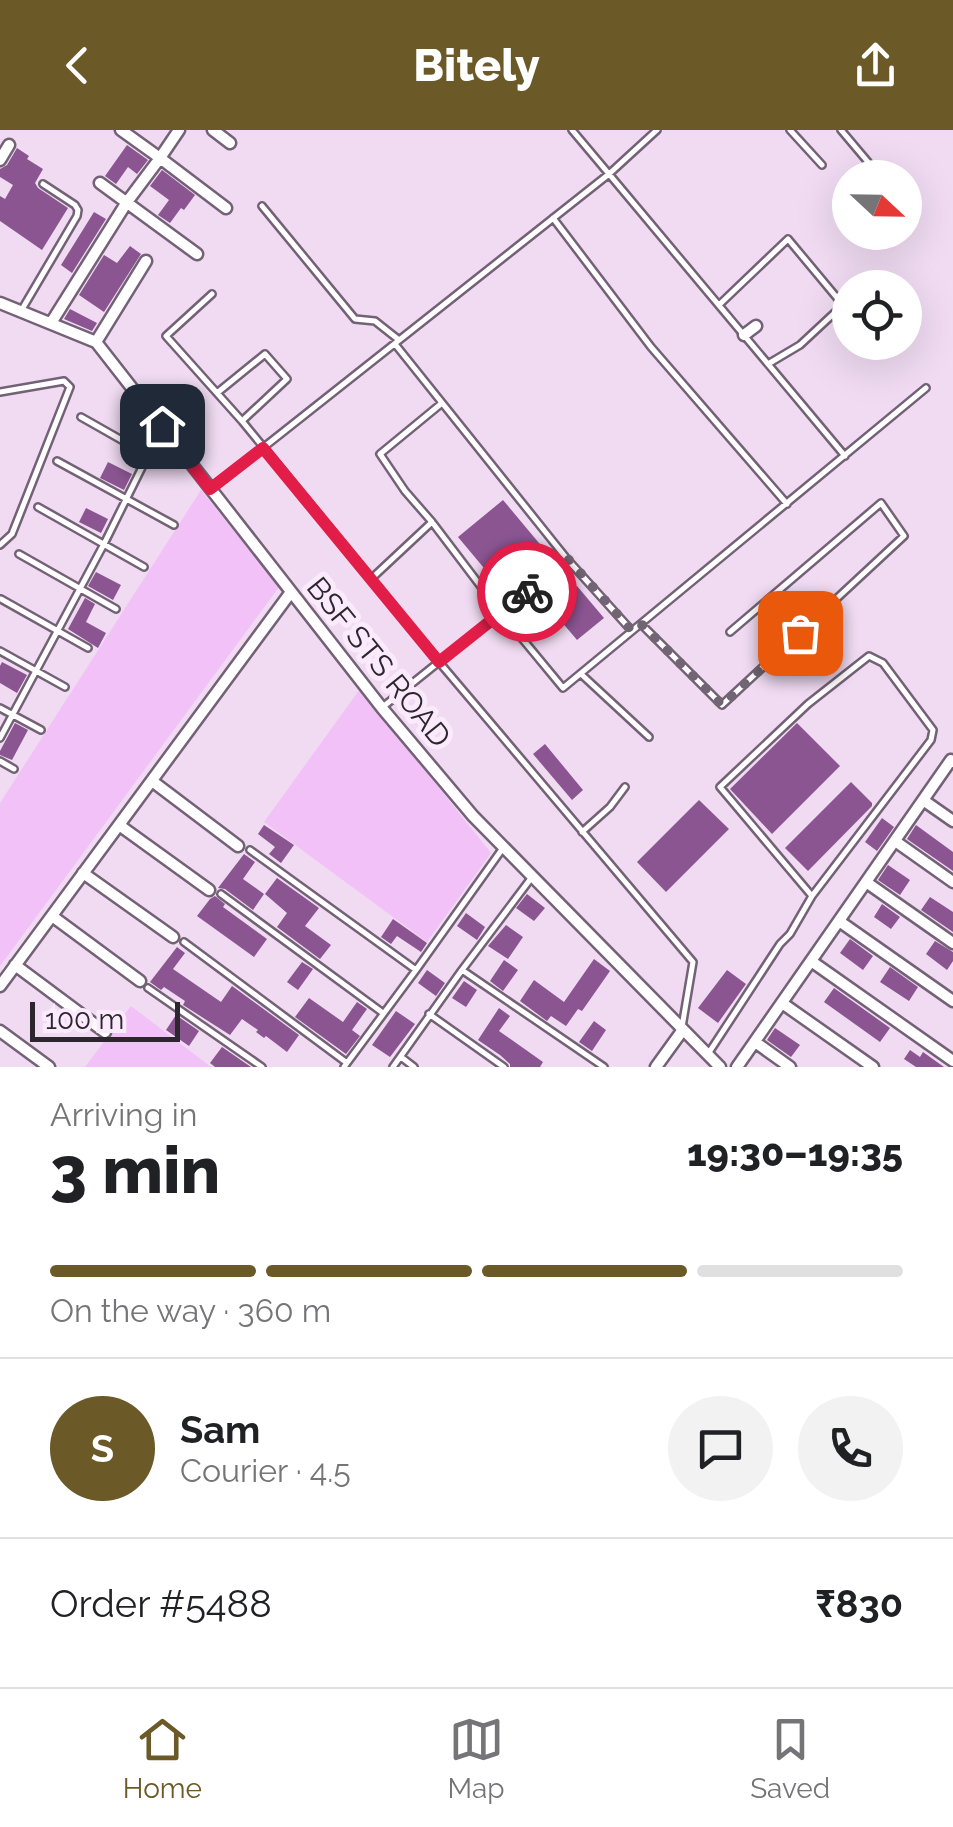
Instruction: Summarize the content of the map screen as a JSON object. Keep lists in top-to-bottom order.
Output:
{
  "streets": {
    "street": ["BSF STS ROAD"]
  },
  "scale_bar": "100 m",
  "north": "right",
  "page": {
    "header": "Bitely",
    "scale": "100 m",
    "heading": ["3 min", "Arriving in", "19:30–19:35"],
    "panel": [
      "Sam",
      "Courier · 4.5",
      "Order #5488",
      "₹830"
    ],
    "bar": "On the way · 360 m",
    "round": "S",
    "tabs": ["Home", "Map", "Saved"]
  }
}
